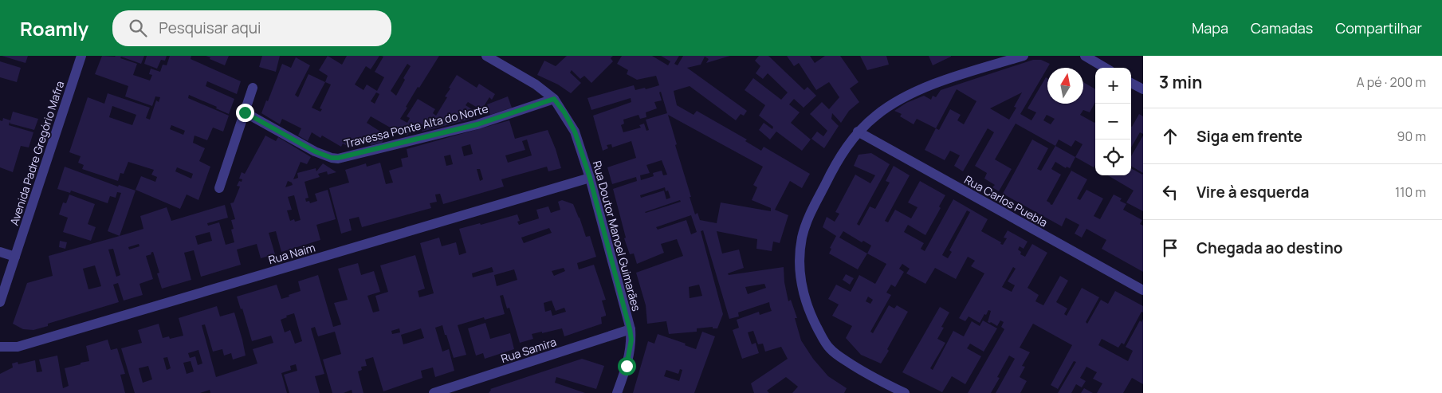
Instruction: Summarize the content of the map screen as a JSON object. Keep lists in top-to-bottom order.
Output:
{
  "streets": {
    "street": [
      "Travessa Ponte Alta do Norte",
      "Avenida Padre Gregório Mafra",
      "Rua Carlos Puebla",
      "Rua Doutor Manoel Guimarães",
      "Rua Naim",
      "Rua Samira"
    ]
  },
  "crossings": [
    ["Travessa Ponte Alta do Norte", "Rua Doutor Manoel Guimarães"],
    ["Rua Doutor Manoel Guimarães", "Rua Naim"],
    ["Rua Doutor Manoel Guimarães", "Rua Samira"]
  ],
  "north": "top",
  "page": {
    "header": "Roamly",
    "search": "Pesquisar aqui",
    "nav": ["Mapa", "Camadas", "Compartilhar"],
    "heading": ["3 min", "A pé · 200 m"],
    "map_buttons": ["+", "−"],
    "list": [
      ["Siga em frente", "90 m"],
      ["Vire à esquerda", "110 m"],
      "Chegada ao destino"
    ]
  }
}
